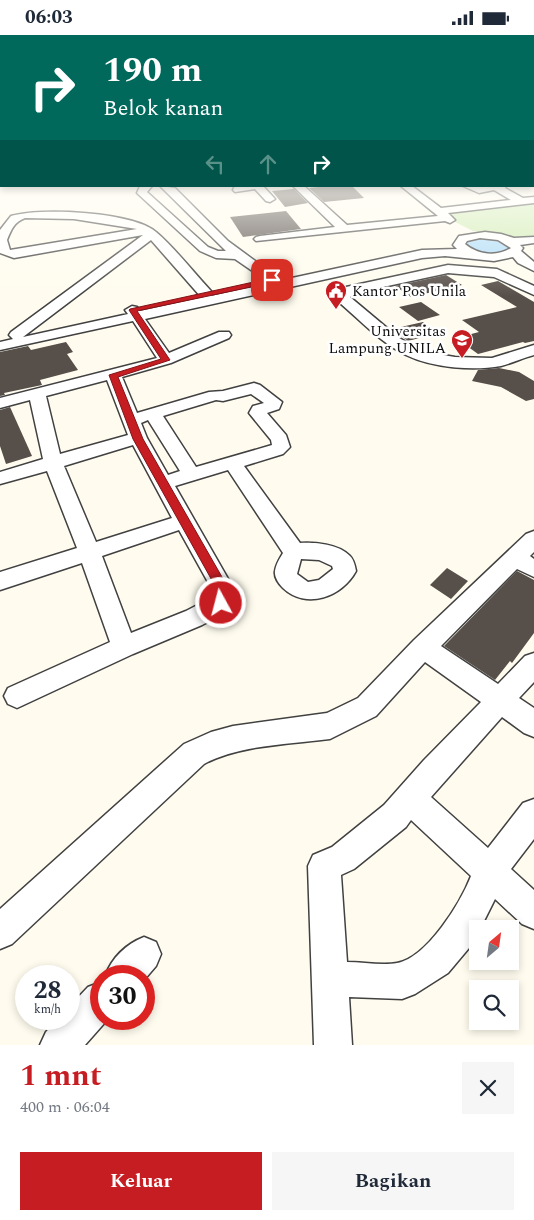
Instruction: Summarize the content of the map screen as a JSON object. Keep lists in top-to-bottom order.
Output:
{
  "places": {
    "public building": ["Kantor Pos Unila"],
    "school or university": ["Universitas Lampung UNILA"]
  },
  "north": "top right",
  "page": {
    "status": "06:03",
    "turn": ["190 m", "Belok kanan"],
    "speed": "28 km/h",
    "limit": "30",
    "heading": ["1 mnt", "400 m · 06:04"],
    "buttons": ["Keluar", "Bagikan"]
  }
}
